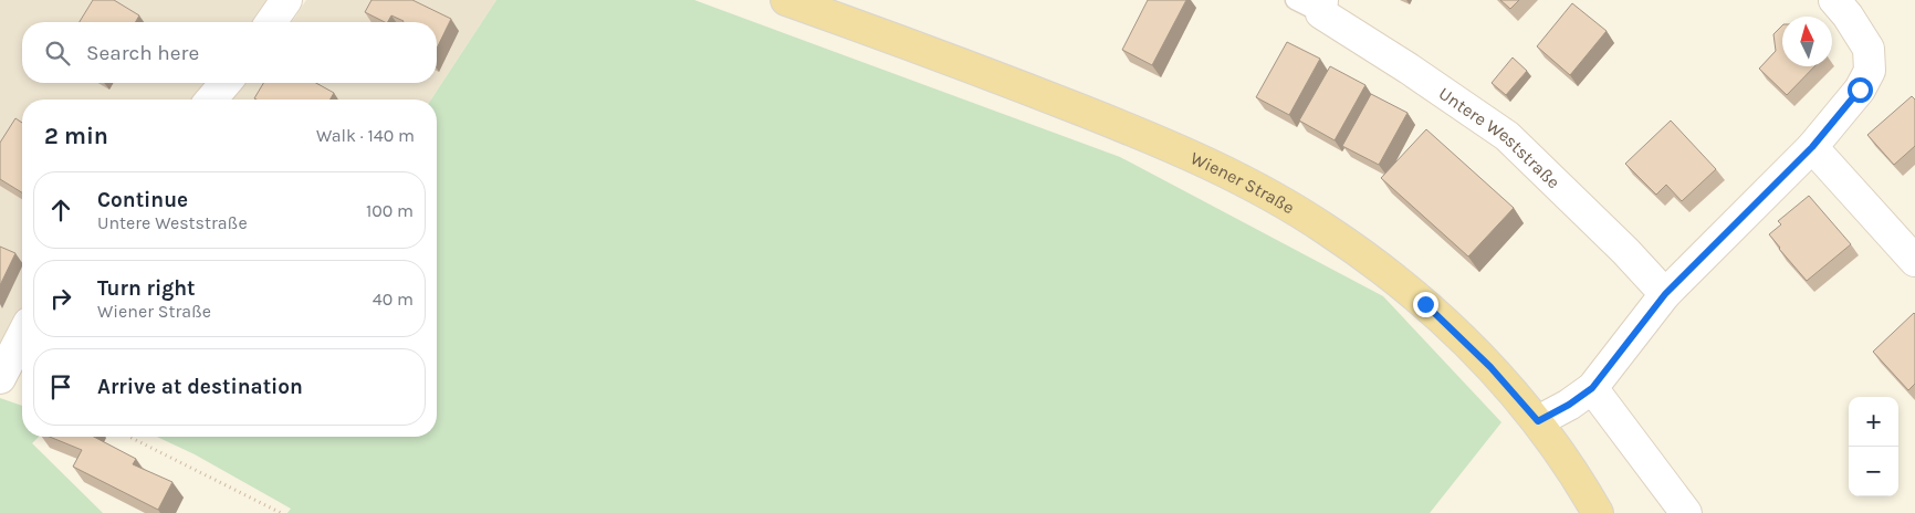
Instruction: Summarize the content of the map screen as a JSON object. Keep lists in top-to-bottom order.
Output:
{
  "streets": {
    "main road": ["Wiener Straße"],
    "street": ["Untere Weststraße"]
  },
  "north": "top",
  "page": {
    "search": "Search here",
    "heading": ["2 min", "Walk · 140 m"],
    "list": [
      ["Continue", "Untere Weststraße", "100 m"],
      ["Turn right", "Wiener Straße", "40 m"],
      "Arrive at destination"
    ],
    "map_buttons": ["+", "−"]
  }
}
